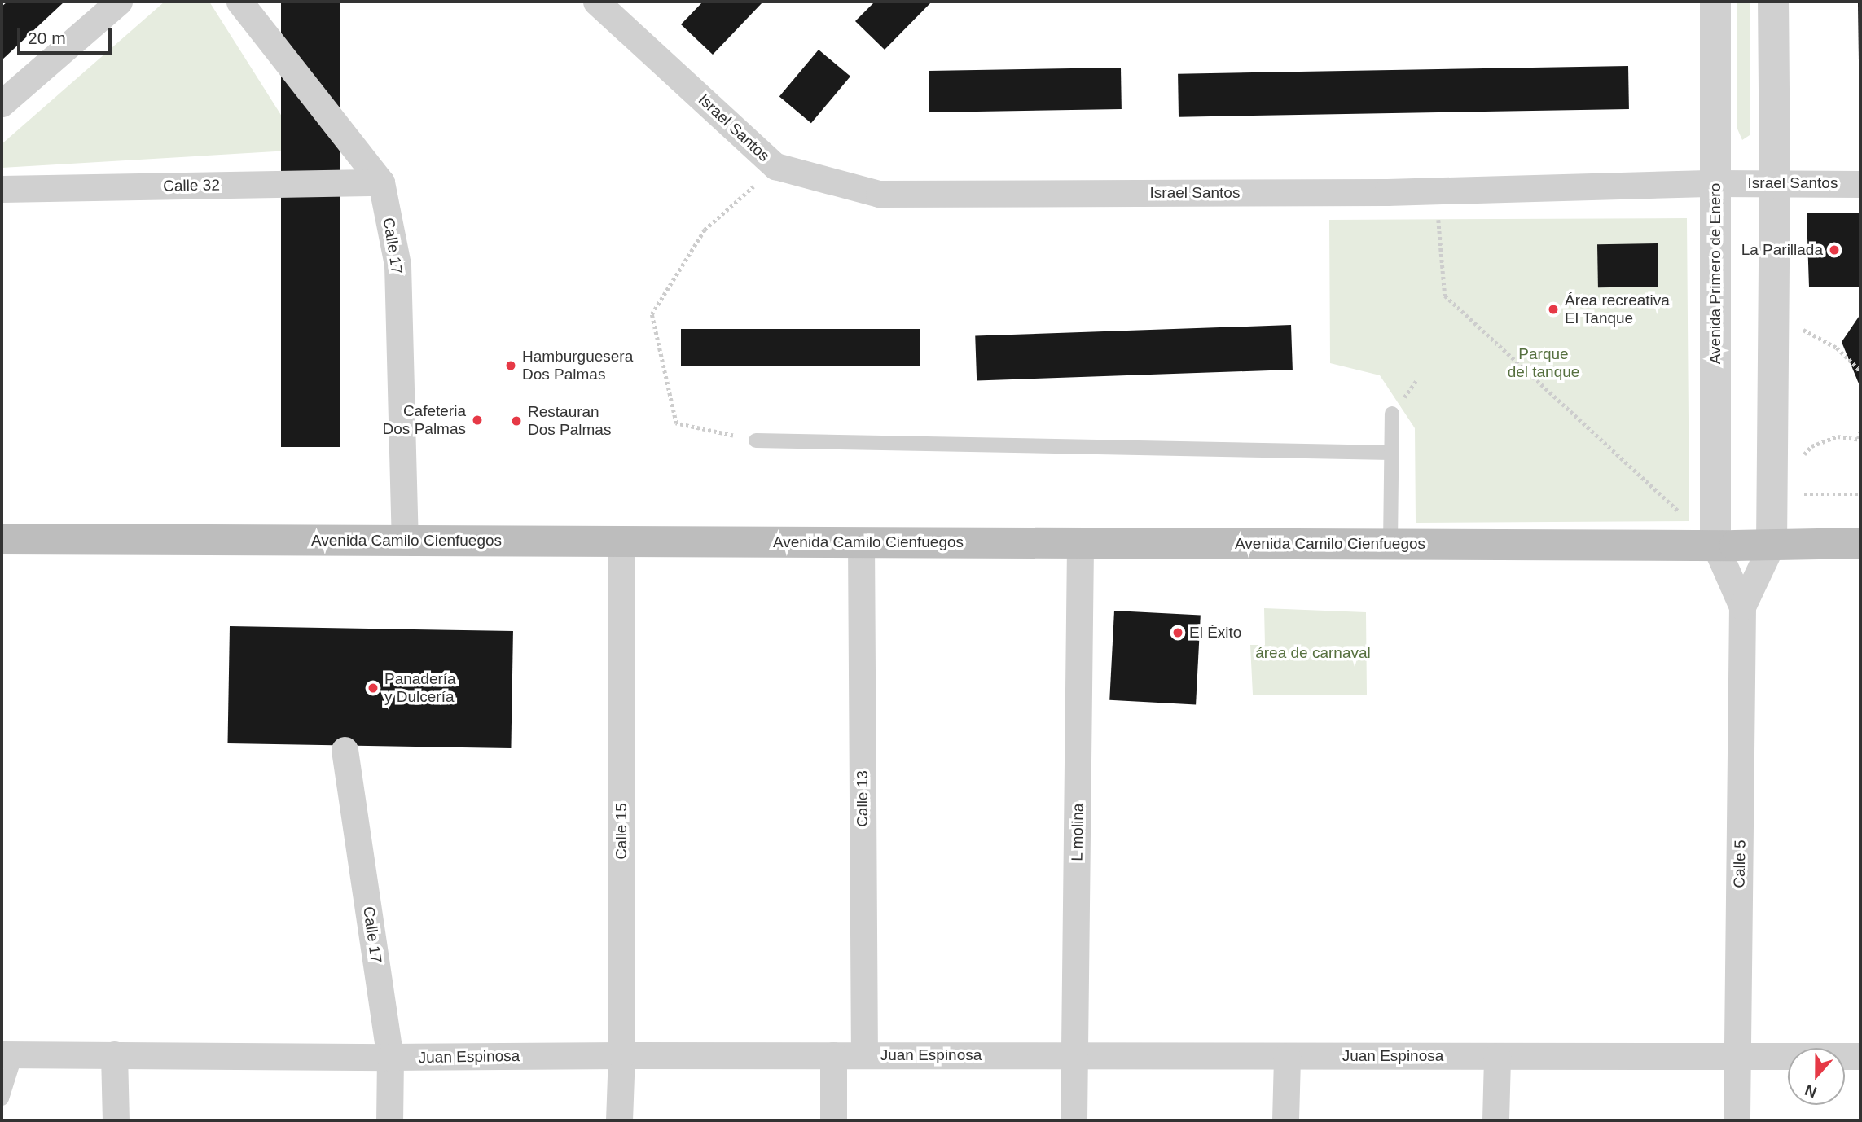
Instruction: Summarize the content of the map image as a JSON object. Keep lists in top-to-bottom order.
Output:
{
  "streets": {
    "main road": ["Avenida Camilo Cienfuegos"],
    "street": [
      "Israel Santos",
      "Calle 32",
      "Calle 17",
      "Avenida Primero de Enero",
      "Calle 13",
      "Calle 15",
      "L molina",
      "Calle 5",
      "Juan Espinosa"
    ]
  },
  "crossings": [
    ["Israel Santos", "Avenida Primero de Enero"],
    ["Calle 32", "Calle 17"],
    ["Calle 17", "Avenida Camilo Cienfuegos"],
    ["Calle 17", "Juan Espinosa"],
    ["Avenida Primero de Enero", "Avenida Camilo Cienfuegos"],
    ["Avenida Primero de Enero", "Calle 5"],
    ["Avenida Camilo Cienfuegos", "Calle 13"],
    ["Avenida Camilo Cienfuegos", "Calle 15"],
    ["Avenida Camilo Cienfuegos", "L molina"],
    ["Avenida Camilo Cienfuegos", "Calle 5"],
    ["Calle 13", "Juan Espinosa"],
    ["Calle 15", "Juan Espinosa"],
    ["L molina", "Juan Espinosa"],
    ["Calle 5", "Juan Espinosa"]
  ],
  "parks": ["Parque del tanque", "área de carnaval"],
  "places": [
    "La Parillada",
    "Área recreativa El Tanque",
    "Hamburguesera Dos Palmas",
    "Cafeteria Dos Palmas",
    "Restauran Dos Palmas",
    "El Éxito",
    "Panadería y Dulcería"
  ],
  "scale_bar": "20 m",
  "north": "bottom"
}
